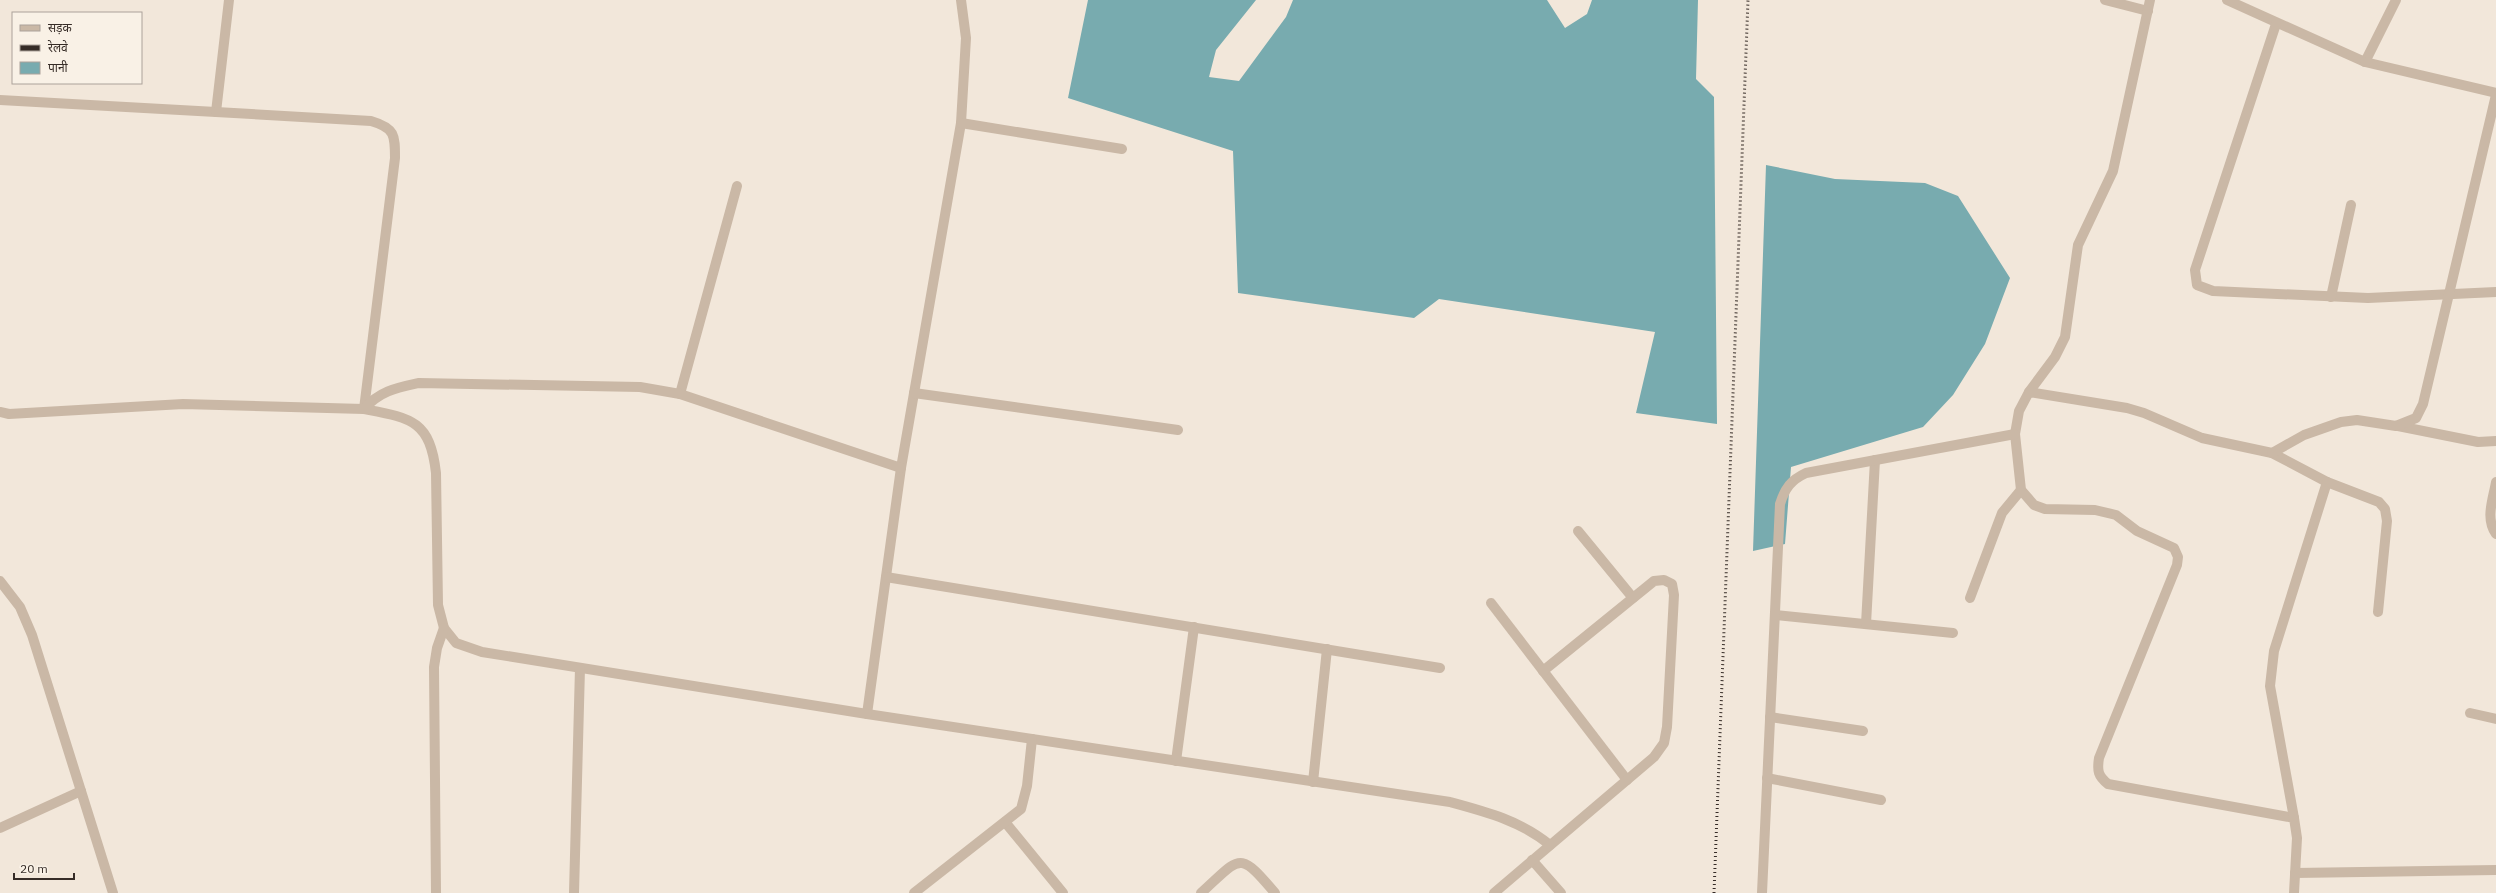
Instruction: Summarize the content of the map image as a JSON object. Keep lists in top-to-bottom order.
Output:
{
  "legend": ["सड़क", "रेलवे", "पानी"],
  "scale_bar": "20 m"
}
